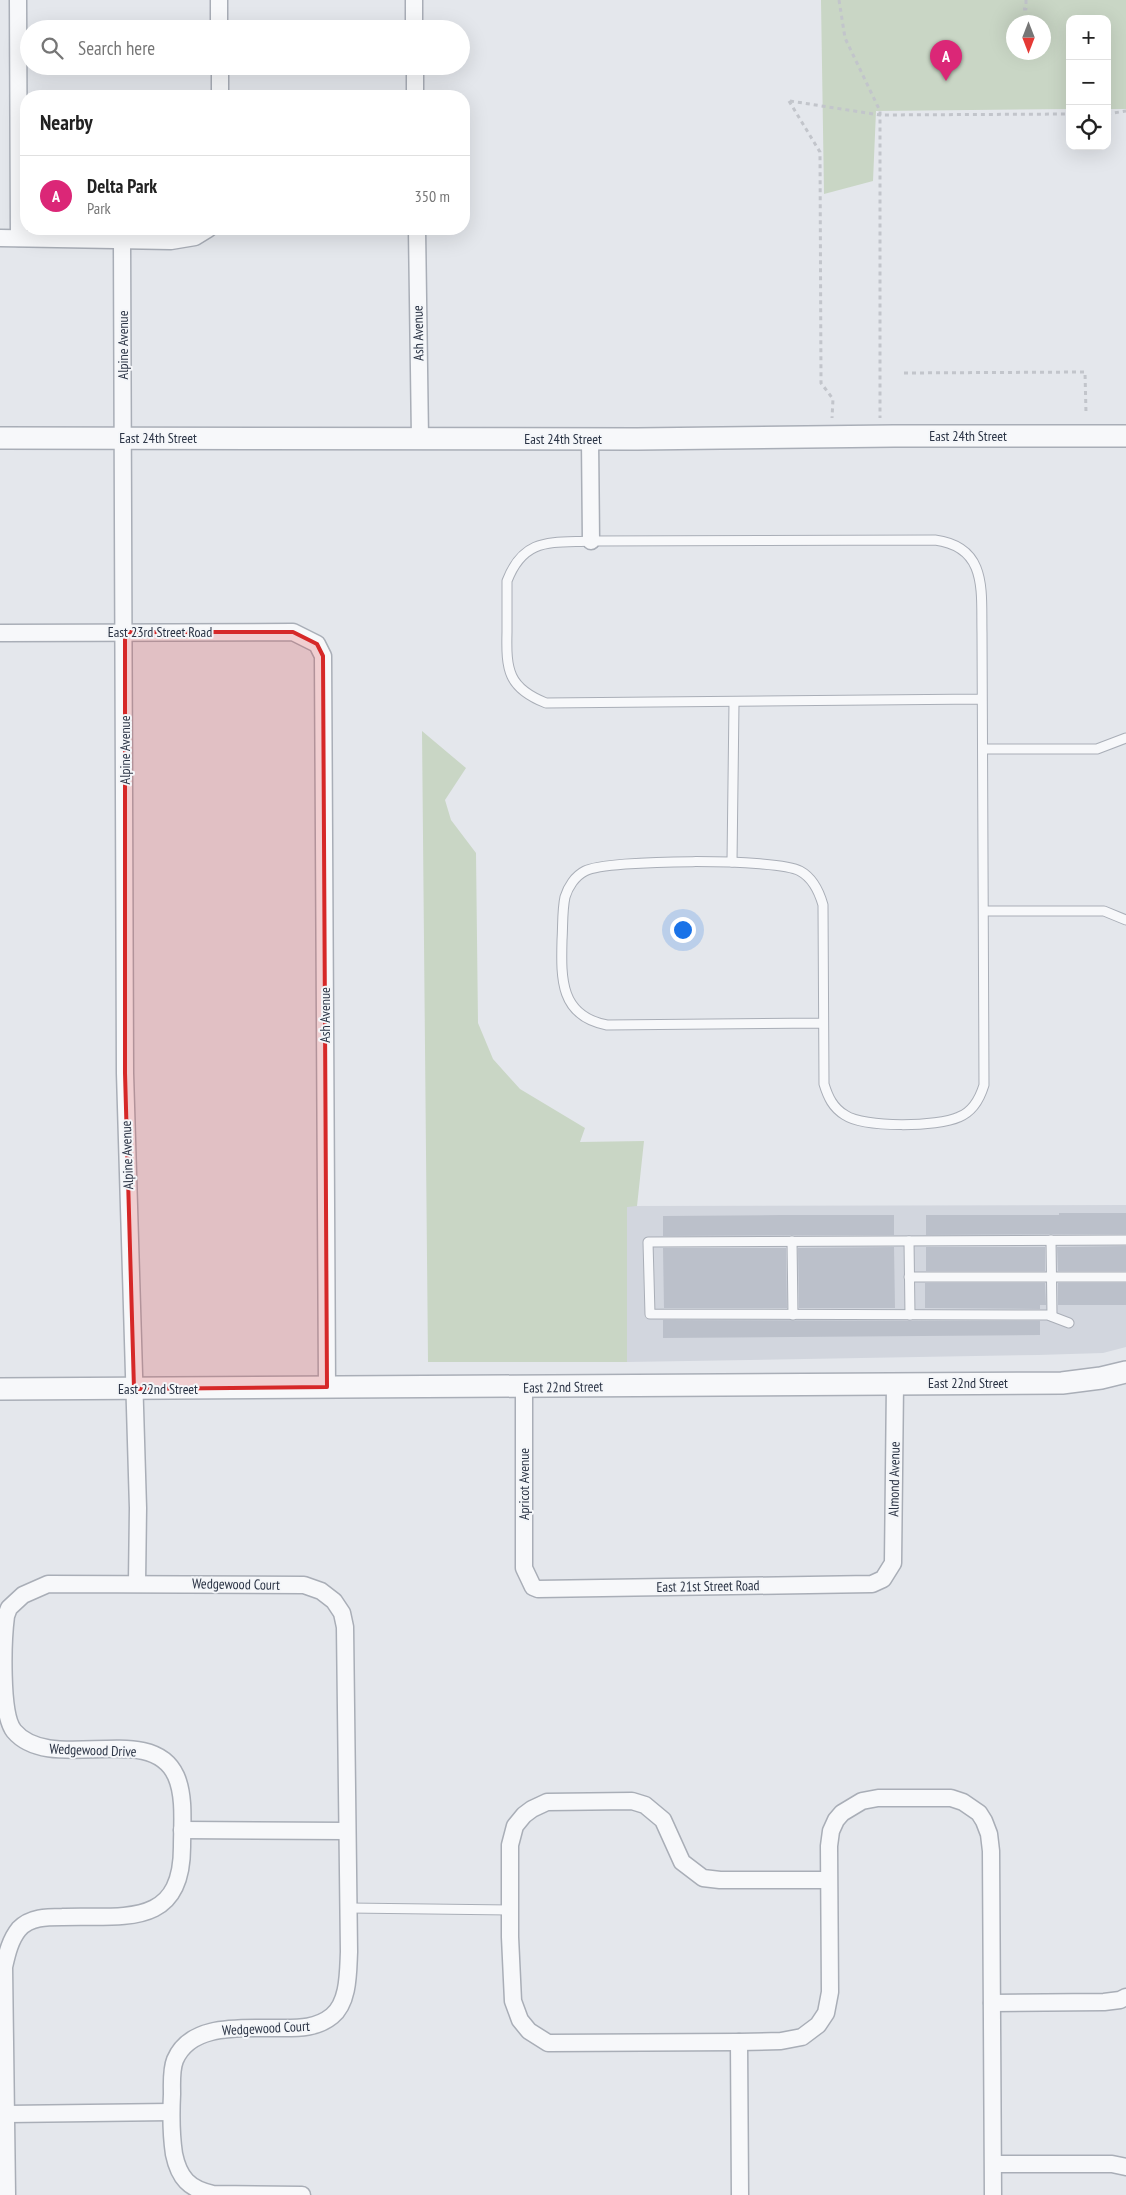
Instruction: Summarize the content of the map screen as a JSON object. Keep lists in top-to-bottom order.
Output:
{
  "streets": {
    "street": [
      "Ash Avenue",
      "Alpine Avenue",
      "East 24th Street",
      "East 23rd Street Road",
      "East 22nd Street",
      "Almond Avenue",
      "Apricot Avenue",
      "Wedgewood Court",
      "East 21st Street Road",
      "Wedgewood Drive"
    ]
  },
  "crossings": [
    ["Ash Avenue", "East 24th Street"],
    ["Ash Avenue", "East 23rd Street Road"],
    ["Ash Avenue", "East 22nd Street"],
    ["Alpine Avenue", "East 24th Street"],
    ["Alpine Avenue", "East 23rd Street Road"],
    ["Alpine Avenue", "East 22nd Street"],
    ["East 22nd Street", "Almond Avenue"],
    ["East 22nd Street", "Apricot Avenue"],
    ["Almond Avenue", "East 21st Street Road"],
    ["Apricot Avenue", "East 21st Street Road"],
    ["Wedgewood Court", "Wedgewood Drive"]
  ],
  "north": "bottom",
  "page": {
    "map_buttons": ["+", "−"],
    "search": "Search here",
    "pins": "A",
    "heading": "Nearby",
    "list": [
      {
        "mark": "A",
        "name": "Delta Park",
        "note": "Park",
        "value": "350 m"
      }
    ]
  }
}
